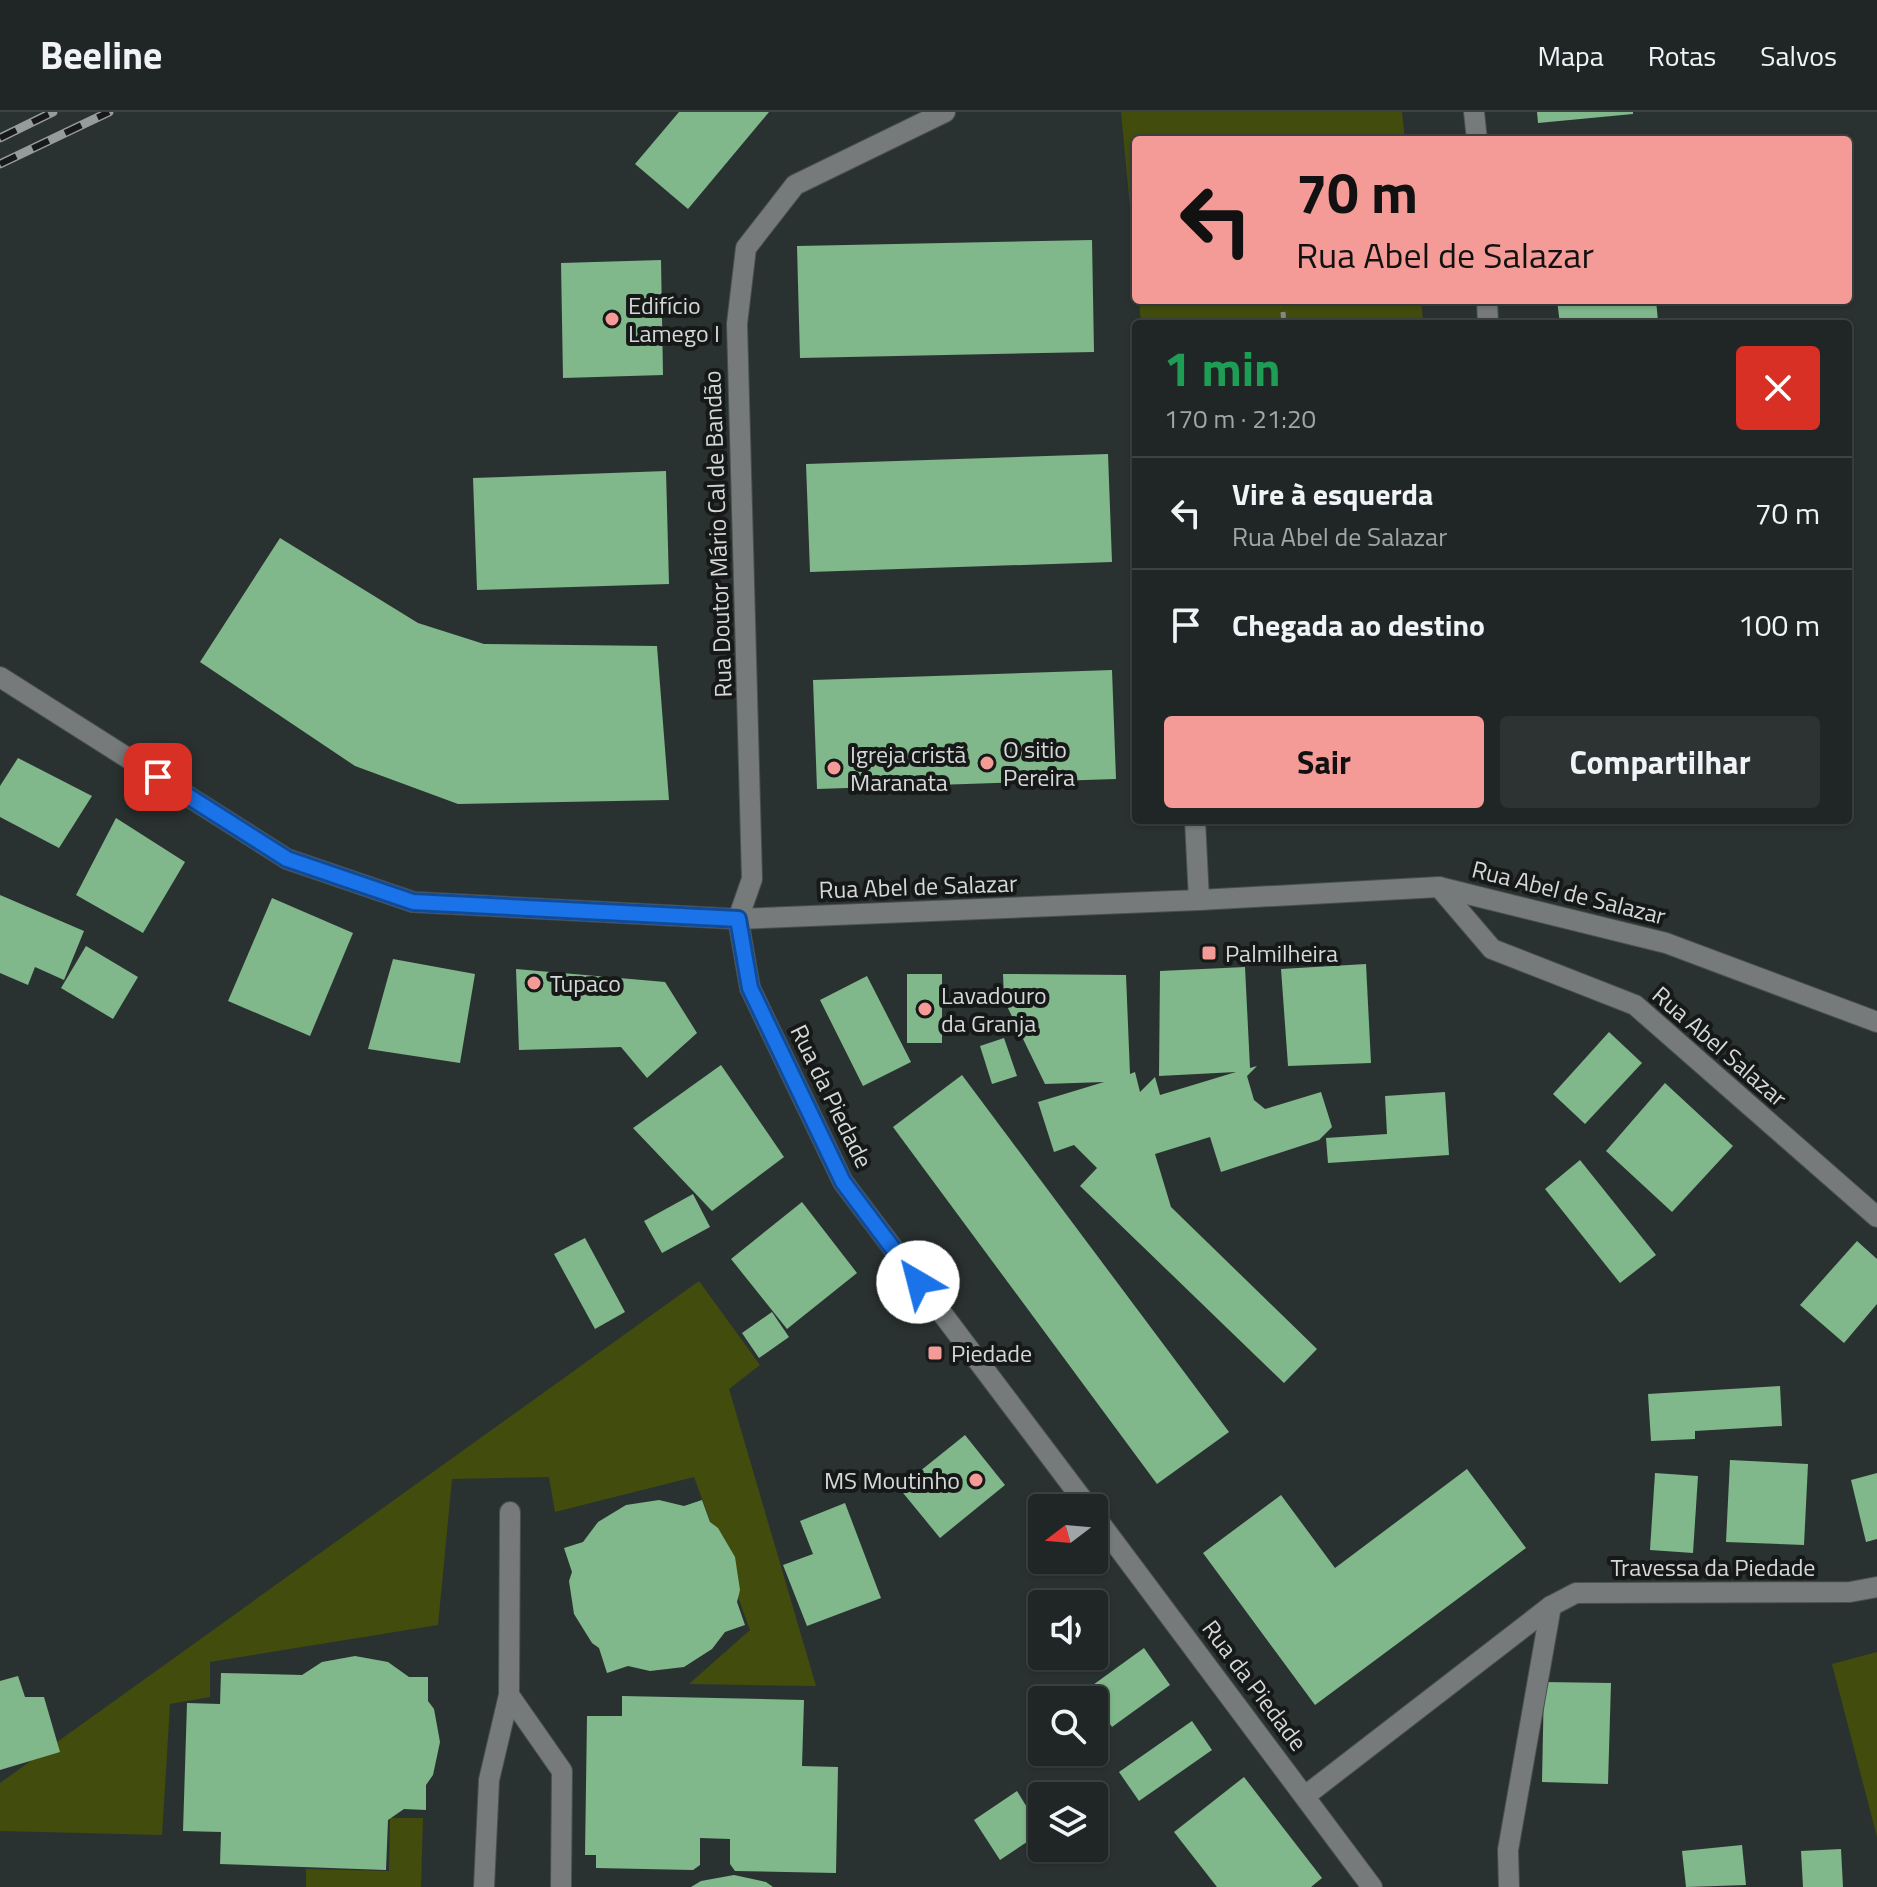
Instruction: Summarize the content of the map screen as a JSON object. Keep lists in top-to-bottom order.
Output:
{
  "streets": {
    "street": [
      "Rua Doutor Mário Cal de Bandão",
      "Rua Abel de Salazar",
      "Rua Abel Salazar",
      "Rua da Piedade",
      "Travessa da Piedade"
    ]
  },
  "crossings": [
    ["Rua Doutor Mário Cal de Bandão", "Rua Abel de Salazar"],
    ["Rua Doutor Mário Cal de Bandão", "Rua da Piedade"],
    ["Rua Abel de Salazar", "Rua Abel Salazar"],
    ["Rua Abel de Salazar", "Rua da Piedade"],
    ["Rua da Piedade", "Travessa da Piedade"]
  ],
  "places": {
    "other": [
      "Edifício Lamego I",
      "O sitio Pereira",
      "Igreja cristã Maranata",
      "Tupaco",
      "Lavadouro da Granja",
      "MS Moutinho"
    ],
    "transit": ["Palmilheira", "Piedade"]
  },
  "north": "left",
  "page": {
    "header": "Beeline",
    "nav": ["Mapa", "Rotas", "Salvos"],
    "turn": ["70 m", "Rua Abel de Salazar"],
    "heading": ["1 min", "170 m · 21:20"],
    "list": [
      {
        "name": "Vire à esquerda",
        "note": "Rua Abel de Salazar",
        "value": "70 m"
      },
      {
        "name": "Chegada ao destino",
        "value": "100 m"
      }
    ],
    "buttons": ["Sair", "Compartilhar"]
  }
}
